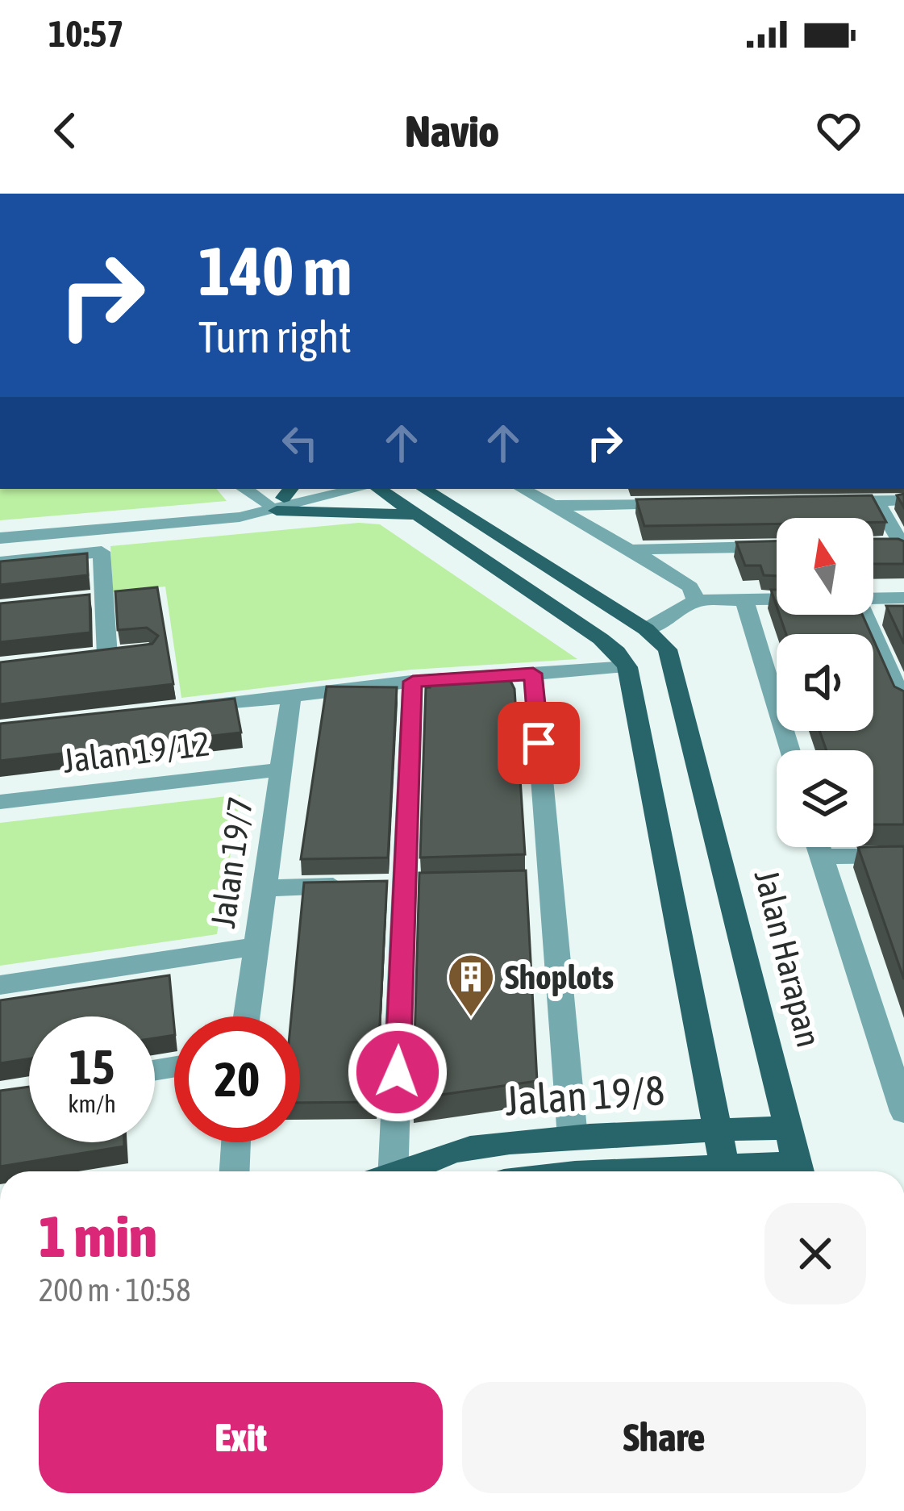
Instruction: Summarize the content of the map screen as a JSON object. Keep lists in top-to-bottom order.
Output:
{
  "streets": {
    "main road": ["Jalan Harapan", "Jalan 19/8"],
    "street": ["Jalan 19/12", "Jalan 19/7"]
  },
  "crossings": [
    ["Jalan 19/12", "Jalan 19/7"],
    ["Jalan Harapan", "Jalan 19/8"]
  ],
  "places": {
    "building": ["Shoplots"]
  },
  "north": "top",
  "page": {
    "status": "10:57",
    "header": "Navio",
    "turn": ["140 m", "Turn right"],
    "speed": "15 km/h",
    "limit": "20",
    "heading": ["1 min", "200 m · 10:58"],
    "buttons": ["Exit", "Share"]
  }
}
